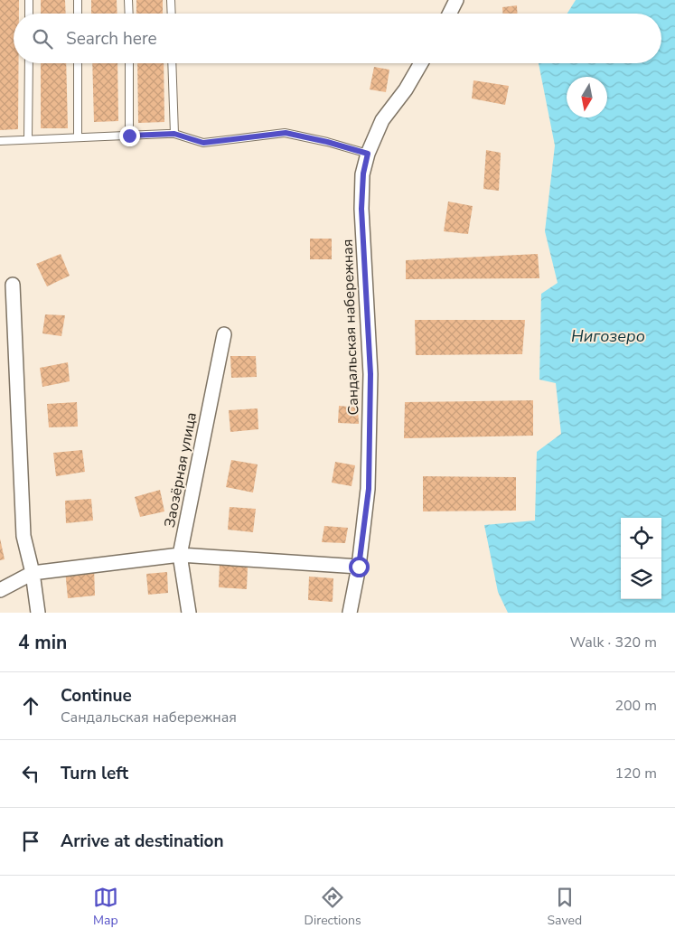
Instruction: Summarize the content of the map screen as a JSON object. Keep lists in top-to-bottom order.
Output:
{
  "streets": {
    "street": ["Сандальская набережная", "Заозёрная улица"]
  },
  "water": ["Нигозеро"],
  "north": "bottom",
  "page": {
    "search": "Search here",
    "heading": ["4 min", "Walk · 320 m"],
    "list": [
      ["Continue", "Сандальская набережная", "200 m"],
      ["Turn left", "120 m"],
      "Arrive at destination"
    ],
    "nav": ["Map", "Directions", "Saved"]
  }
}
